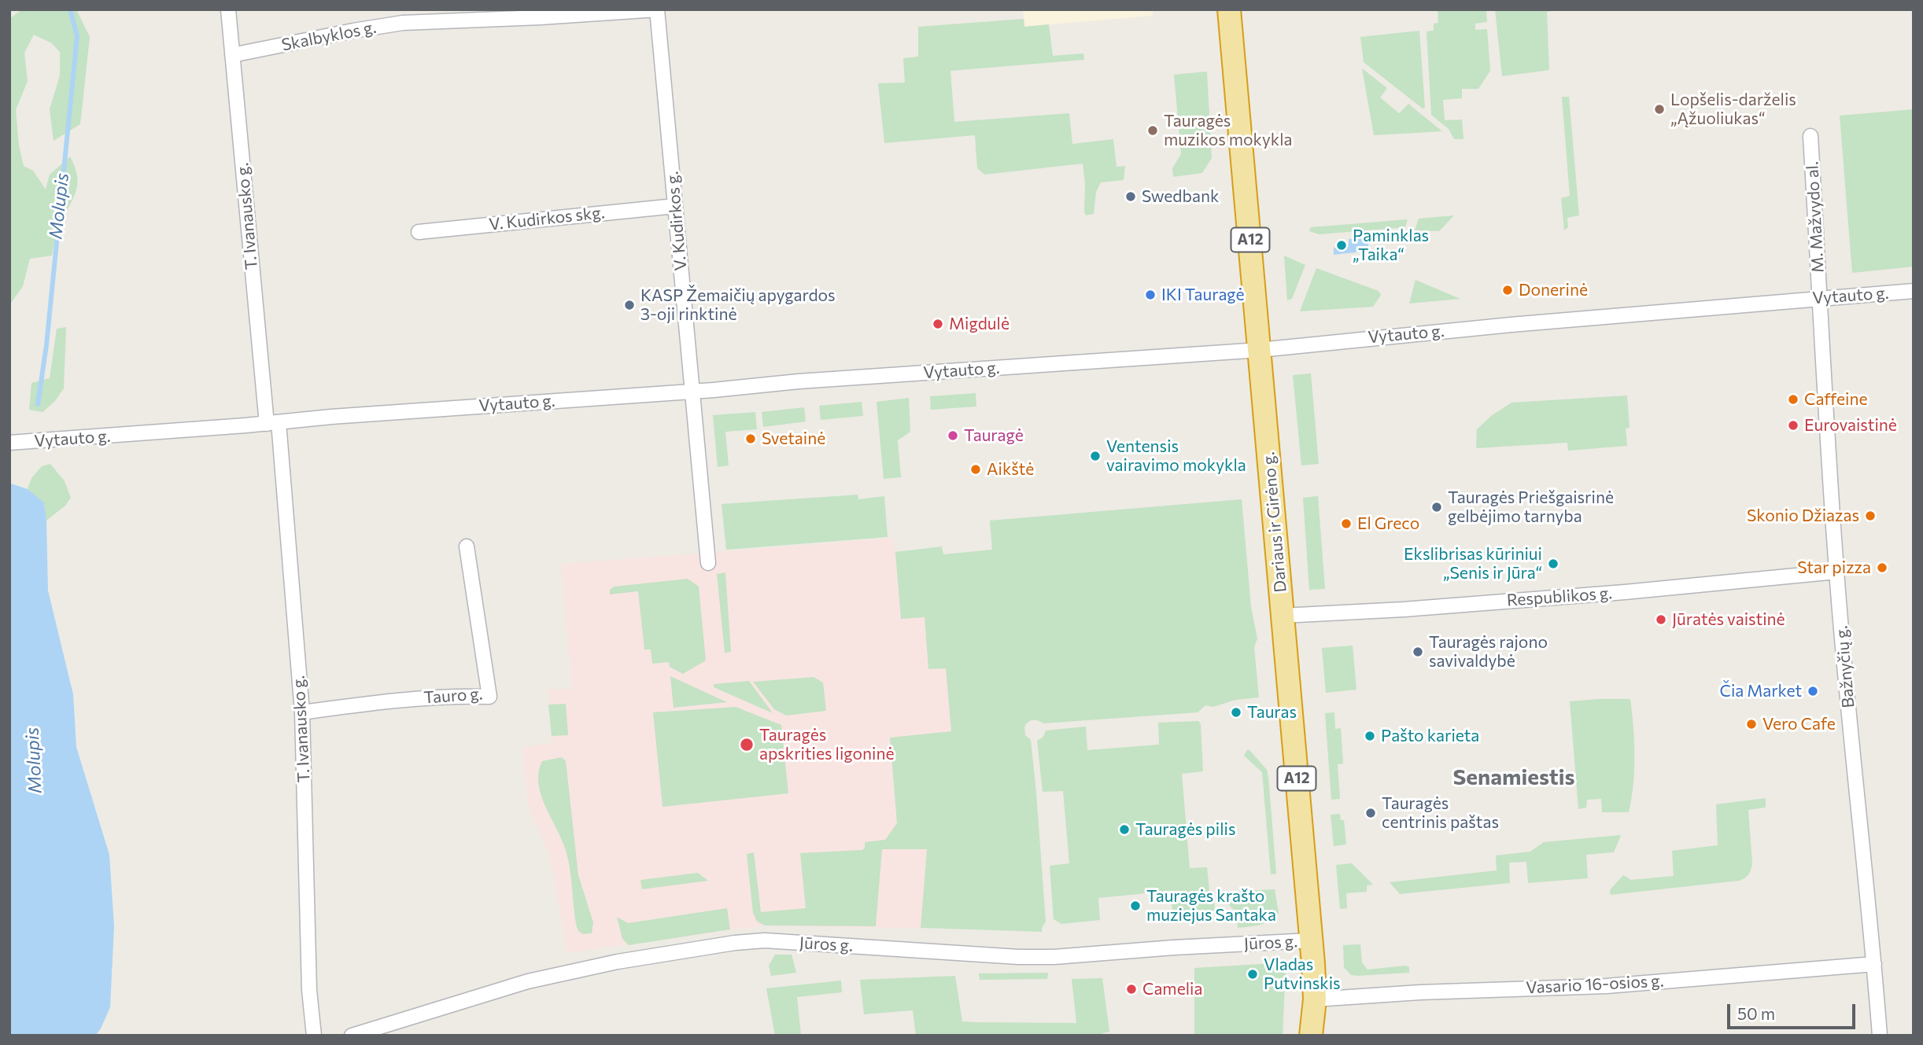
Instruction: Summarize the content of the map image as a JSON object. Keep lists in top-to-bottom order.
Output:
{
  "streets": {
    "highway": ["A12", "Dariaus ir Girėno g."],
    "street": [
      "Skalbyklos g.",
      "T. Ivanausko g.",
      "M. Mažvydo al.",
      "V. Kudirkos skg.",
      "V. Kudirkos g.",
      "Vytauto g.",
      "Respublikos g.",
      "Bažnyčių g.",
      "Tauro g.",
      "Jūros g.",
      "Vasario 16-osios g."
    ]
  },
  "crossings": [
    ["Skalbyklos g.", "T. Ivanausko g."],
    ["Skalbyklos g.", "V. Kudirkos g."],
    ["T. Ivanausko g.", "Vytauto g."],
    ["T. Ivanausko g.", "Tauro g."],
    ["M. Mažvydo al.", "Vytauto g."],
    ["M. Mažvydo al.", "Bažnyčių g."],
    ["V. Kudirkos skg.", "V. Kudirkos g."],
    ["V. Kudirkos g.", "Vytauto g."],
    ["Vytauto g.", "Dariaus ir Girėno g."],
    ["Vytauto g.", "Bažnyčių g."],
    ["Dariaus ir Girėno g.", "Respublikos g."],
    ["Dariaus ir Girėno g.", "Jūros g."],
    ["Dariaus ir Girėno g.", "Vasario 16-osios g."],
    ["Respublikos g.", "Bažnyčių g."],
    ["Bažnyčių g.", "Vasario 16-osios g."]
  ],
  "districts": ["Senamiestis"],
  "water": ["Molupis"],
  "places": [
    "Lopšelis-darželis „Ąžuoliukas“",
    "Tauragės muzikos mokykla",
    "Swedbank",
    "Paminklas „Taika“",
    "Donerinė",
    "IKI Tauragė",
    "KASP Žemaičių apygardos 3-oji rinktinė",
    "Migdulė",
    "Caffeine",
    "Eurovaistinė",
    "Tauragė",
    "Svetainė",
    "Ventensis vairavimo mokykla",
    "Aikštė",
    "Tauragės Priešgaisrinė gelbėjimo tarnyba",
    "Skonio Džiazas",
    "El Greco",
    "Ekslibrisas kūriniui „Senis ir Jūra“",
    "Star pizza",
    "Jūratės vaistinė",
    "Tauragės rajono savivaldybė",
    "Čia Market",
    "Tauras",
    "Vero Cafe",
    "Pašto karieta",
    "Tauragės apskrities ligoninė",
    "Tauragės centrinis paštas",
    "Tauragės pilis",
    "Tauragės krašto muziejus Santaka",
    "Vladas Putvinskis",
    "Camelia"
  ],
  "scale_bar": "50 m"
}
